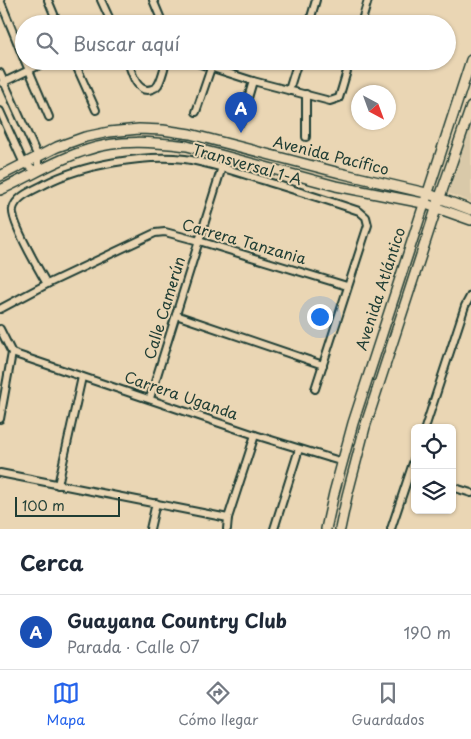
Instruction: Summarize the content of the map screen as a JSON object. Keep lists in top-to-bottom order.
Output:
{
  "streets": {
    "street": [
      "Avenida Pacífico",
      "Transversal 1-A",
      "Carrera Tanzania",
      "Avenida Atlántico",
      "Calle Camerún",
      "Carrera Uganda"
    ]
  },
  "crossings": [
    ["Avenida Pacífico", "Avenida Atlántico"],
    ["Transversal 1-A", "Carrera Tanzania"],
    ["Transversal 1-A", "Calle Camerún"],
    ["Carrera Tanzania", "Calle Camerún"],
    ["Avenida Atlántico", "Carrera Uganda"],
    ["Calle Camerún", "Carrera Uganda"]
  ],
  "scale_bar": "100 m",
  "north": "bottom right",
  "page": {
    "search": "Buscar aquí",
    "pins": "A",
    "scale": "100 m",
    "heading": "Cerca",
    "list": [
      {
        "mark": "A",
        "name": "Guayana Country Club",
        "note": "Parada · Calle 07",
        "value": "190 m"
      }
    ],
    "nav": ["Mapa", "Cómo llegar", "Guardados"]
  }
}
